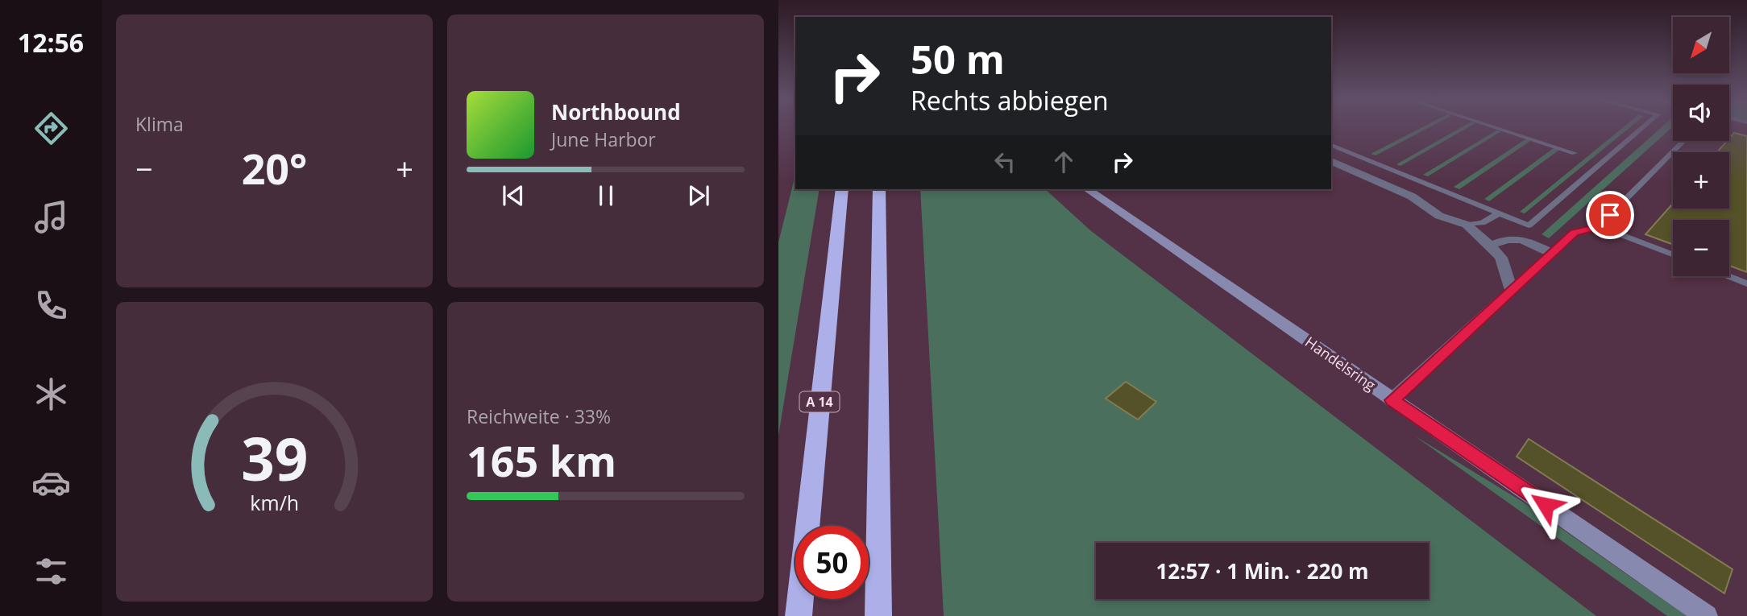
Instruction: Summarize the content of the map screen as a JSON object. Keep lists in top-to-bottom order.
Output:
{
  "streets": {
    "highway": ["A 14"],
    "main road": ["Handelsring"]
  },
  "north": "bottom left",
  "page": {
    "tabs": "12:56",
    "tile": [
      "Klima",
      ["Reichweite · 33%", "165 km"]
    ],
    "map_buttons": ["+", "−"],
    "turn": ["50 m", "Rechts abbiegen"],
    "song": ["Northbound", "June Harbor"],
    "heat": ["−", "20°", "+"],
    "limit": "50",
    "trip": "12:57 · 1 Min. · 220 m",
    "gauge": ["39", "km/h"]
  }
}
